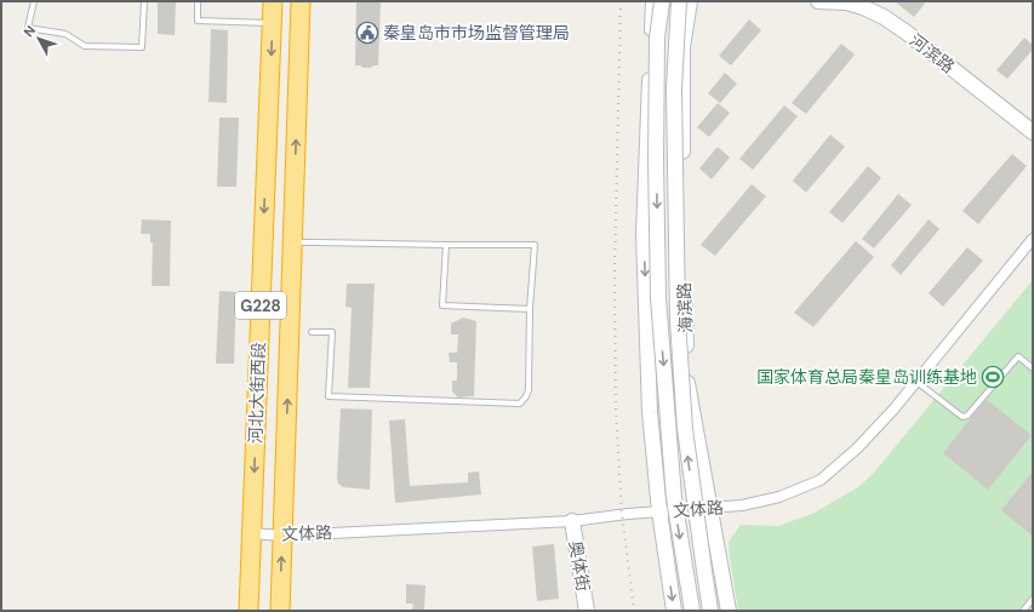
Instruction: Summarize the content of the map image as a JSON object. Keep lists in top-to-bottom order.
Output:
{
  "streets": {
    "highway": ["G228", "河北大街西段"],
    "street": [
      "河滨路",
      "海滨路",
      "文体路",
      "奥体街"
    ]
  },
  "crossings": [
    ["海滨路", "文体路"],
    ["河北大街西段", "文体路"],
    ["文体路", "奥体街"]
  ],
  "places": {
    "public building": ["秦皇岛市市场监督管理局"],
    "sports": ["国家体育总局秦皇岛训练基地"]
  },
  "north": "top left"
}
